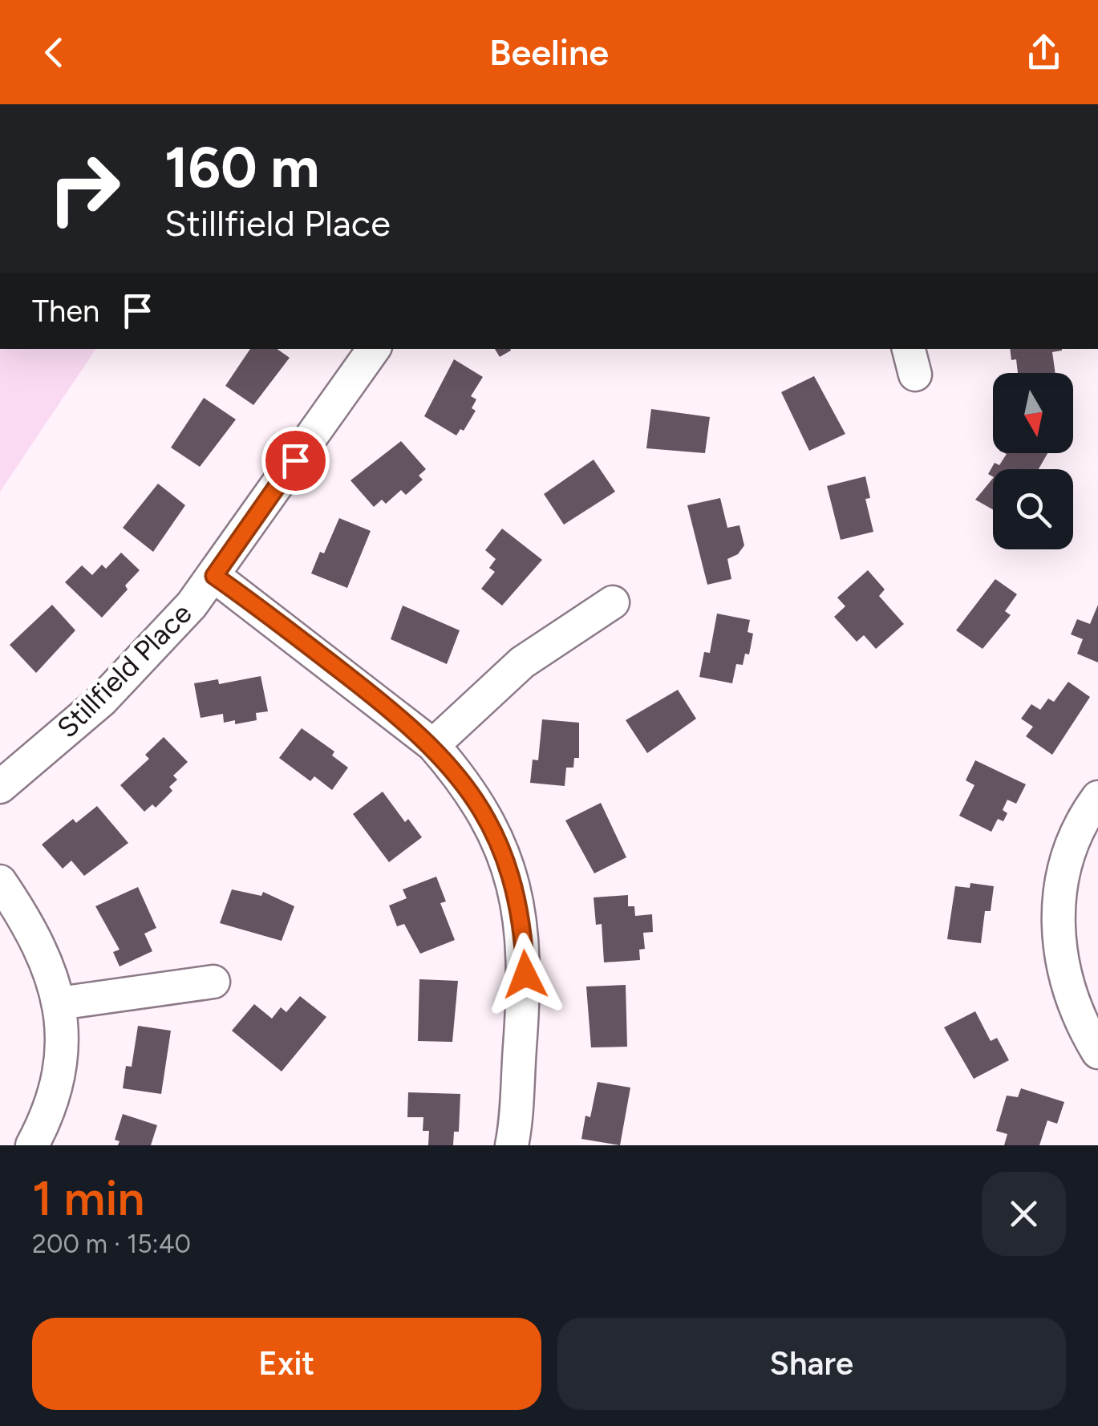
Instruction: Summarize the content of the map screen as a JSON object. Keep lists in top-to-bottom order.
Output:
{
  "streets": {
    "street": ["Stillfield Place"]
  },
  "north": "bottom",
  "page": {
    "header": "Beeline",
    "turn": ["160 m", "Stillfield Place"],
    "then": "Then",
    "heading": ["1 min", "200 m · 15:40"],
    "buttons": ["Exit", "Share"]
  }
}
